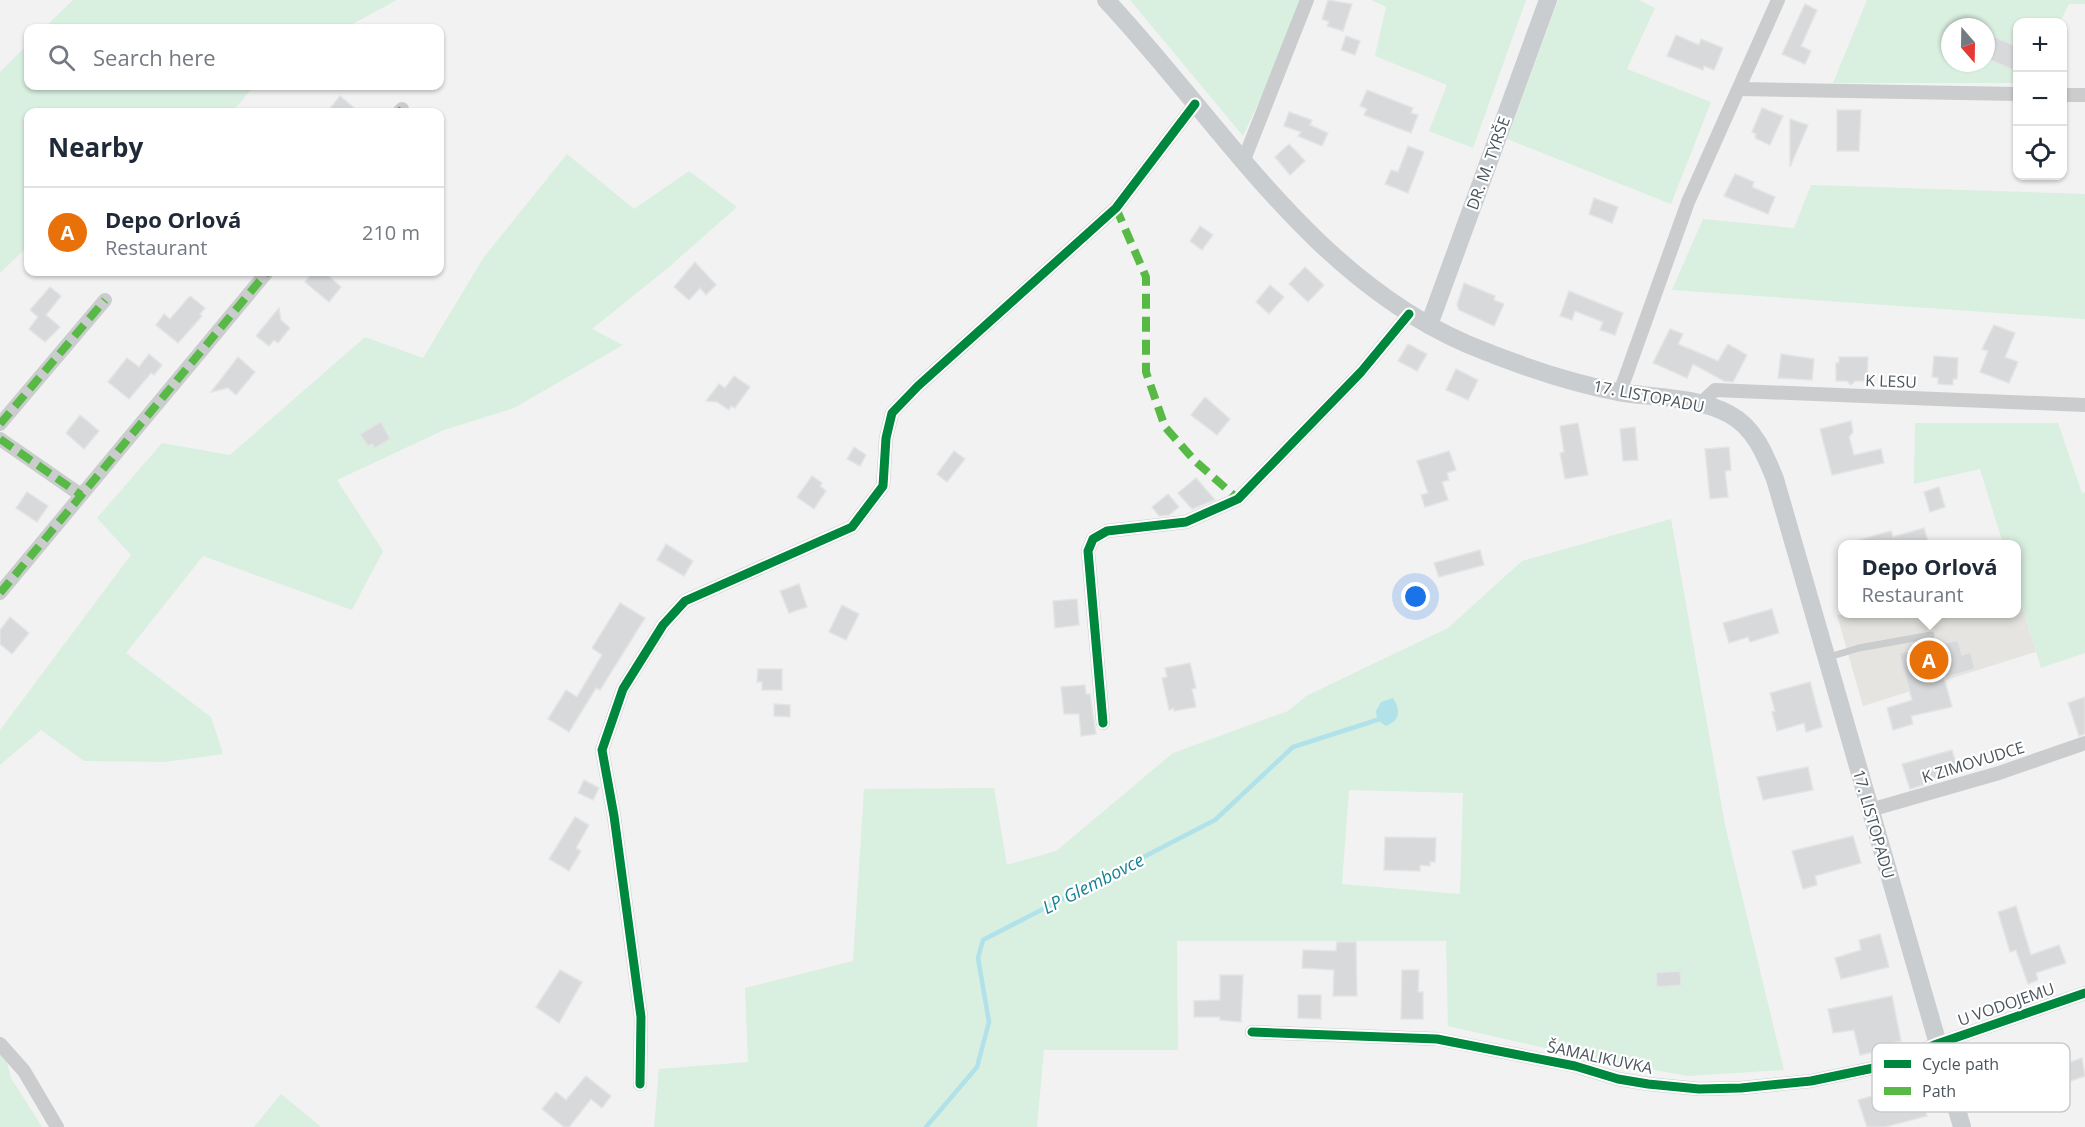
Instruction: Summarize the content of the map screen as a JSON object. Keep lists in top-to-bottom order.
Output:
{
  "streets": {
    "main road": ["DR. M. TYRŠE", "17. LISTOPADU"],
    "street": [
      "K LESU",
      "K ZIMOVUDCE",
      "U VODOJEMU",
      "ŠAMALIKUVKA"
    ]
  },
  "crossings": [
    ["DR. M. TYRŠE", "17. LISTOPADU"],
    ["K LESU", "17. LISTOPADU"],
    ["17. LISTOPADU", "K ZIMOVUDCE"]
  ],
  "water": ["LP Glembovce"],
  "legend": ["Cycle path", "Path"],
  "north": "bottom",
  "page": {
    "map_buttons": ["+", "−"],
    "search": "Search here",
    "heading": "Nearby",
    "list": [
      {
        "mark": "A",
        "name": "Depo Orlová",
        "note": "Restaurant",
        "value": "210 m"
      }
    ],
    "popup": ["Depo Orlová", "Restaurant"],
    "pins": "A"
  }
}
